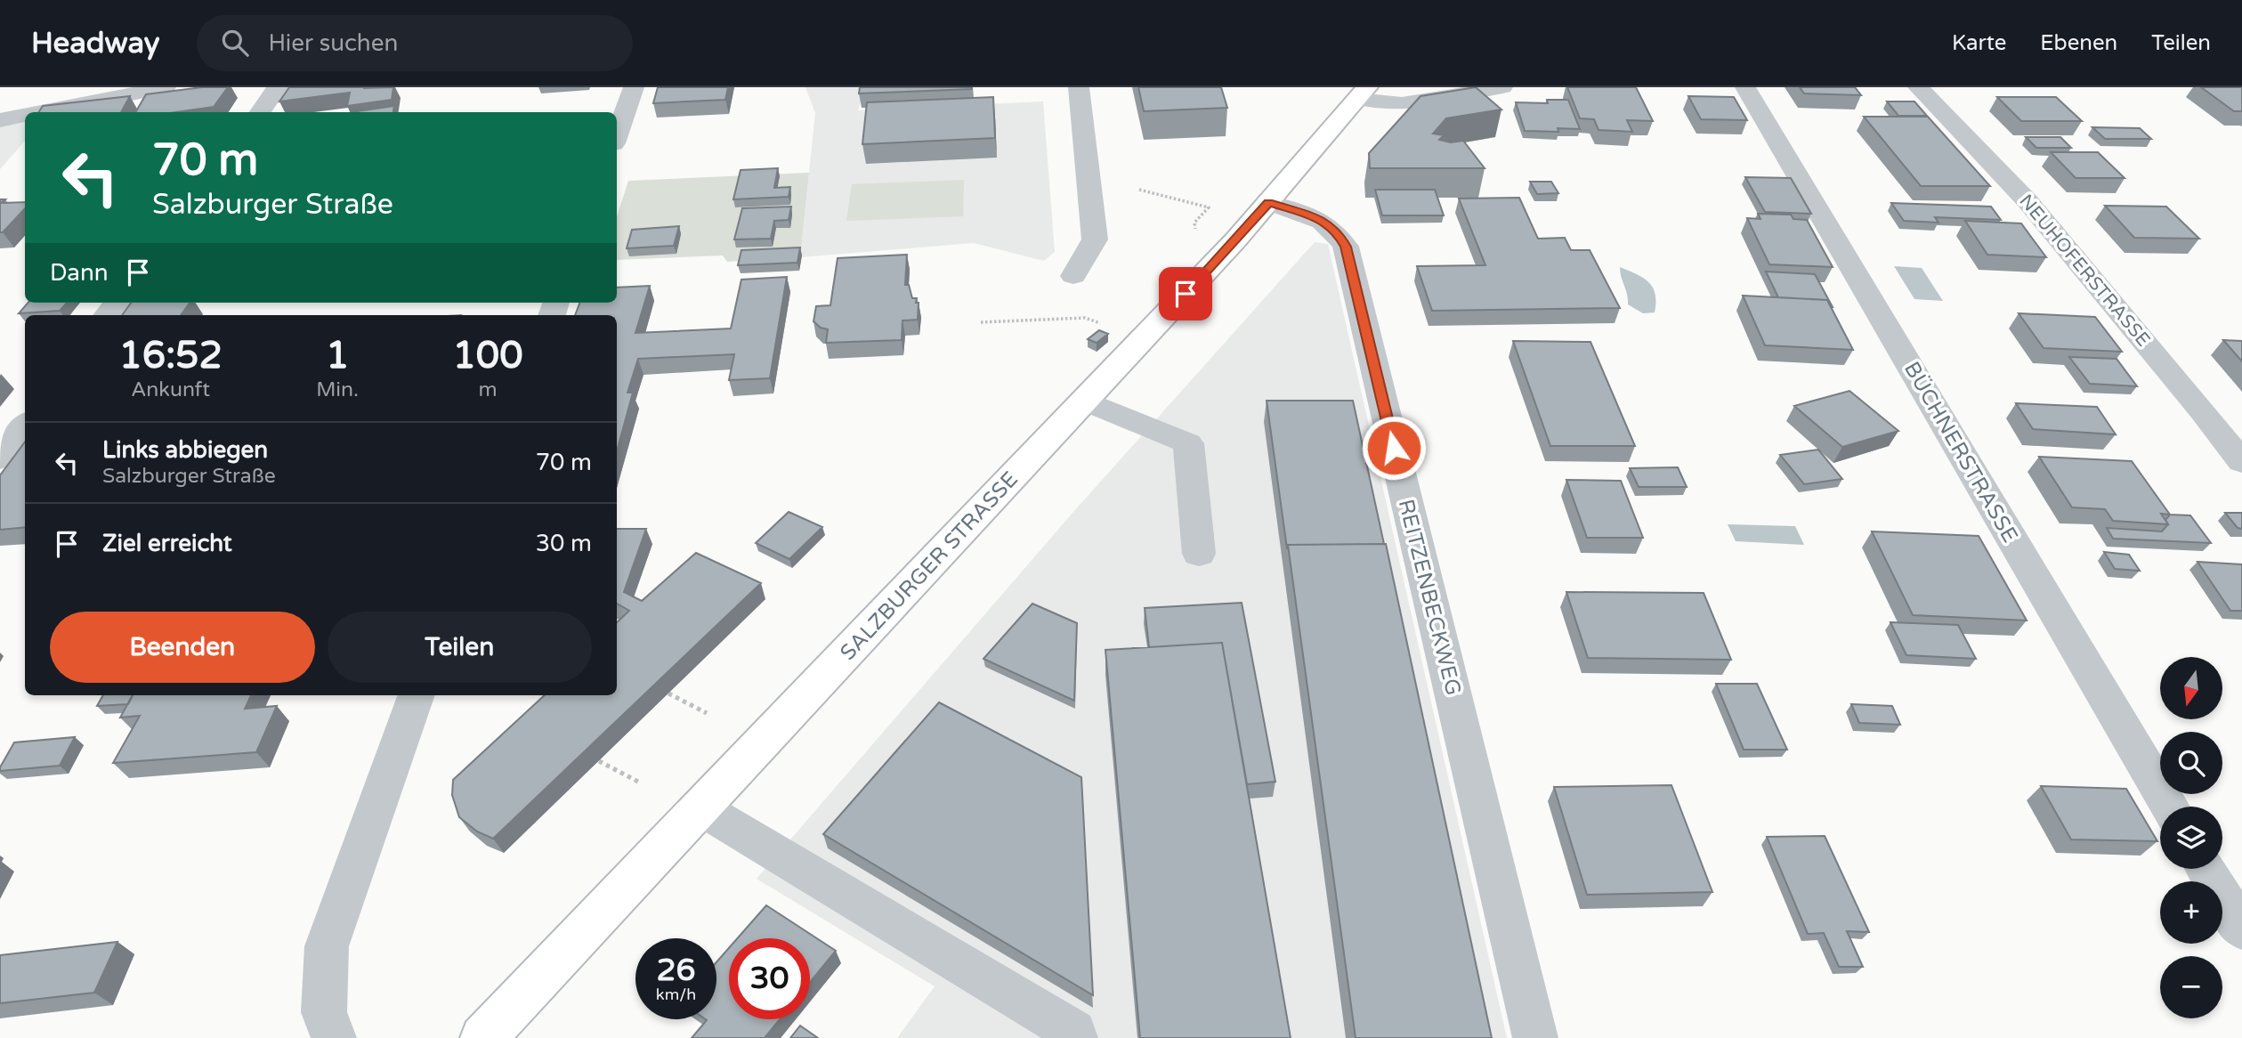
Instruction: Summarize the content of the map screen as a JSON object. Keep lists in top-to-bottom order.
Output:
{
  "streets": {
    "main road": ["SALZBURGER STRASSE"],
    "street": ["NEUHOFERSTRASSE", "BÜCHNERSTRASSE", "REITZENBECKWEG"]
  },
  "crossings": [
    ["SALZBURGER STRASSE", "REITZENBECKWEG"]
  ],
  "north": "bottom",
  "page": {
    "header": "Headway",
    "search": "Hier suchen",
    "nav": ["Karte", "Ebenen", "Teilen"],
    "turn": ["70 m", "Salzburger Straße"],
    "then": "Dann",
    "eta": [
      "16:52",
      "Ankunft",
      "1",
      "Min.",
      "100",
      "m"
    ],
    "list": [
      {
        "name": "Links abbiegen",
        "note": "Salzburger Straße",
        "value": "70 m"
      },
      {
        "name": "Ziel erreicht",
        "value": "30 m"
      }
    ],
    "buttons": ["Beenden", "Teilen"],
    "map_buttons": ["+", "−"],
    "speed": "26 km/h",
    "limit": "30"
  }
}
